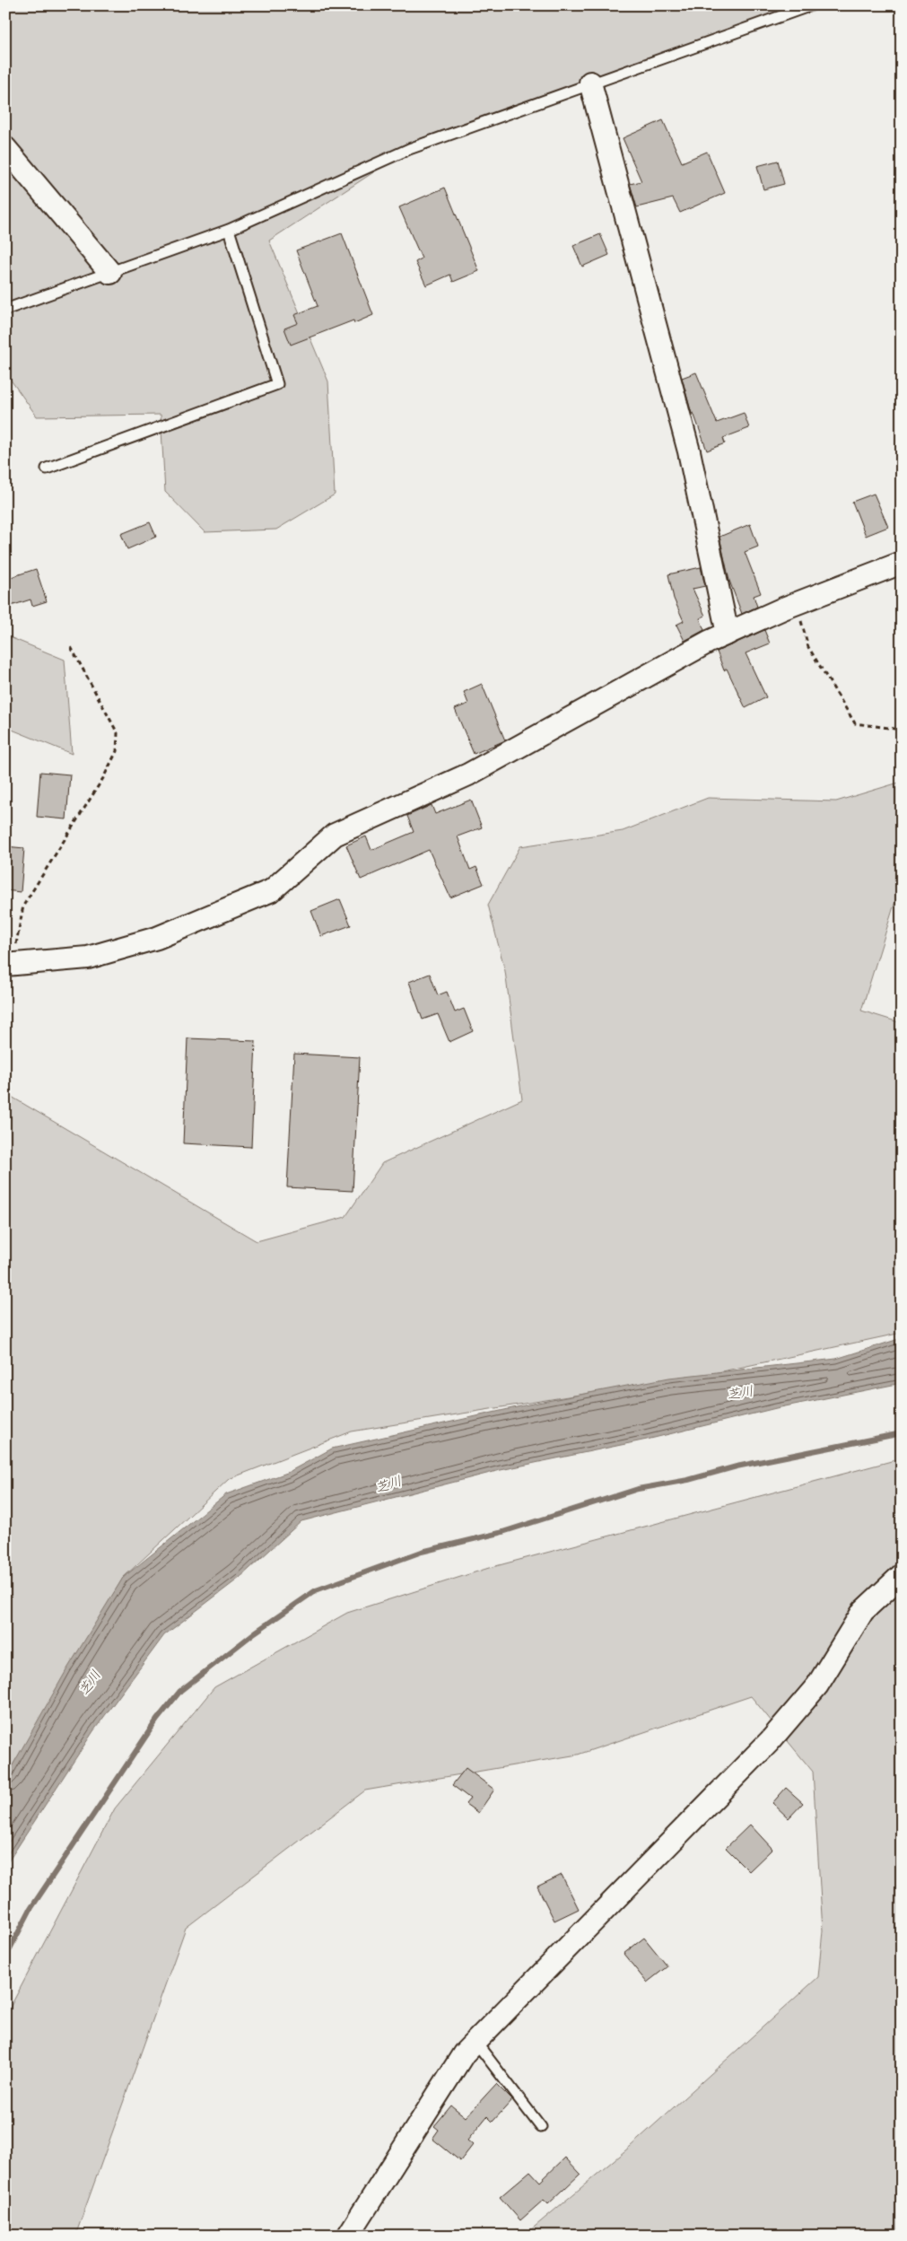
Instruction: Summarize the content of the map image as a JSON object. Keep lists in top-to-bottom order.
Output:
{
  "water": ["芝川"]
}
